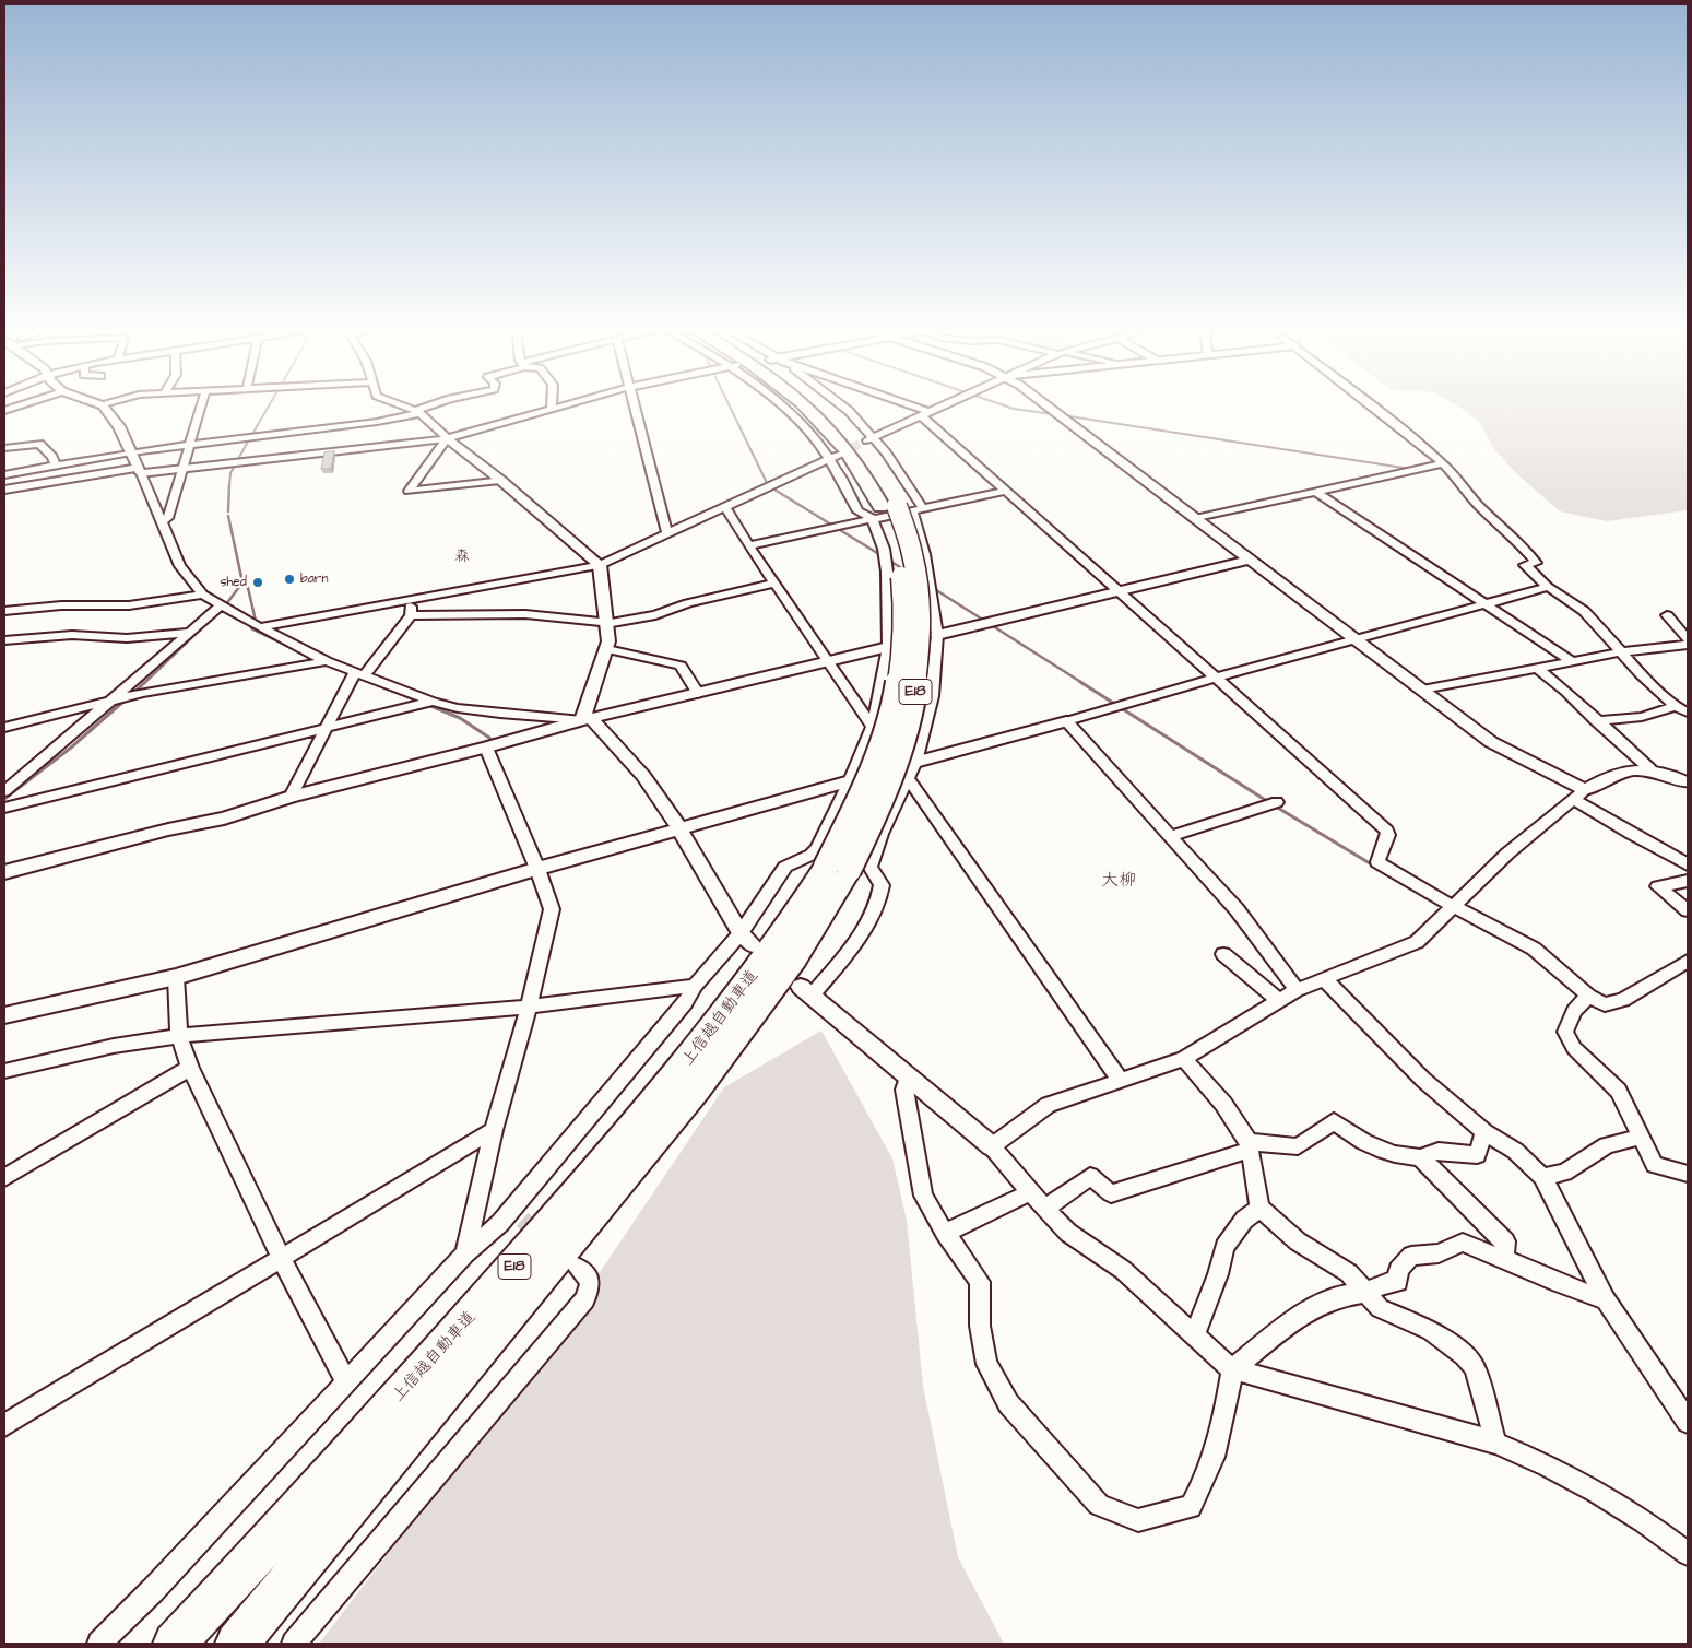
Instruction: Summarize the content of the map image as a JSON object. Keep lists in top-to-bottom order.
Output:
{
  "streets": {
    "highway": ["E18", "上信越自動車道"]
  },
  "districts": ["森", "大柳"],
  "places": ["barn", "shed"]
}
